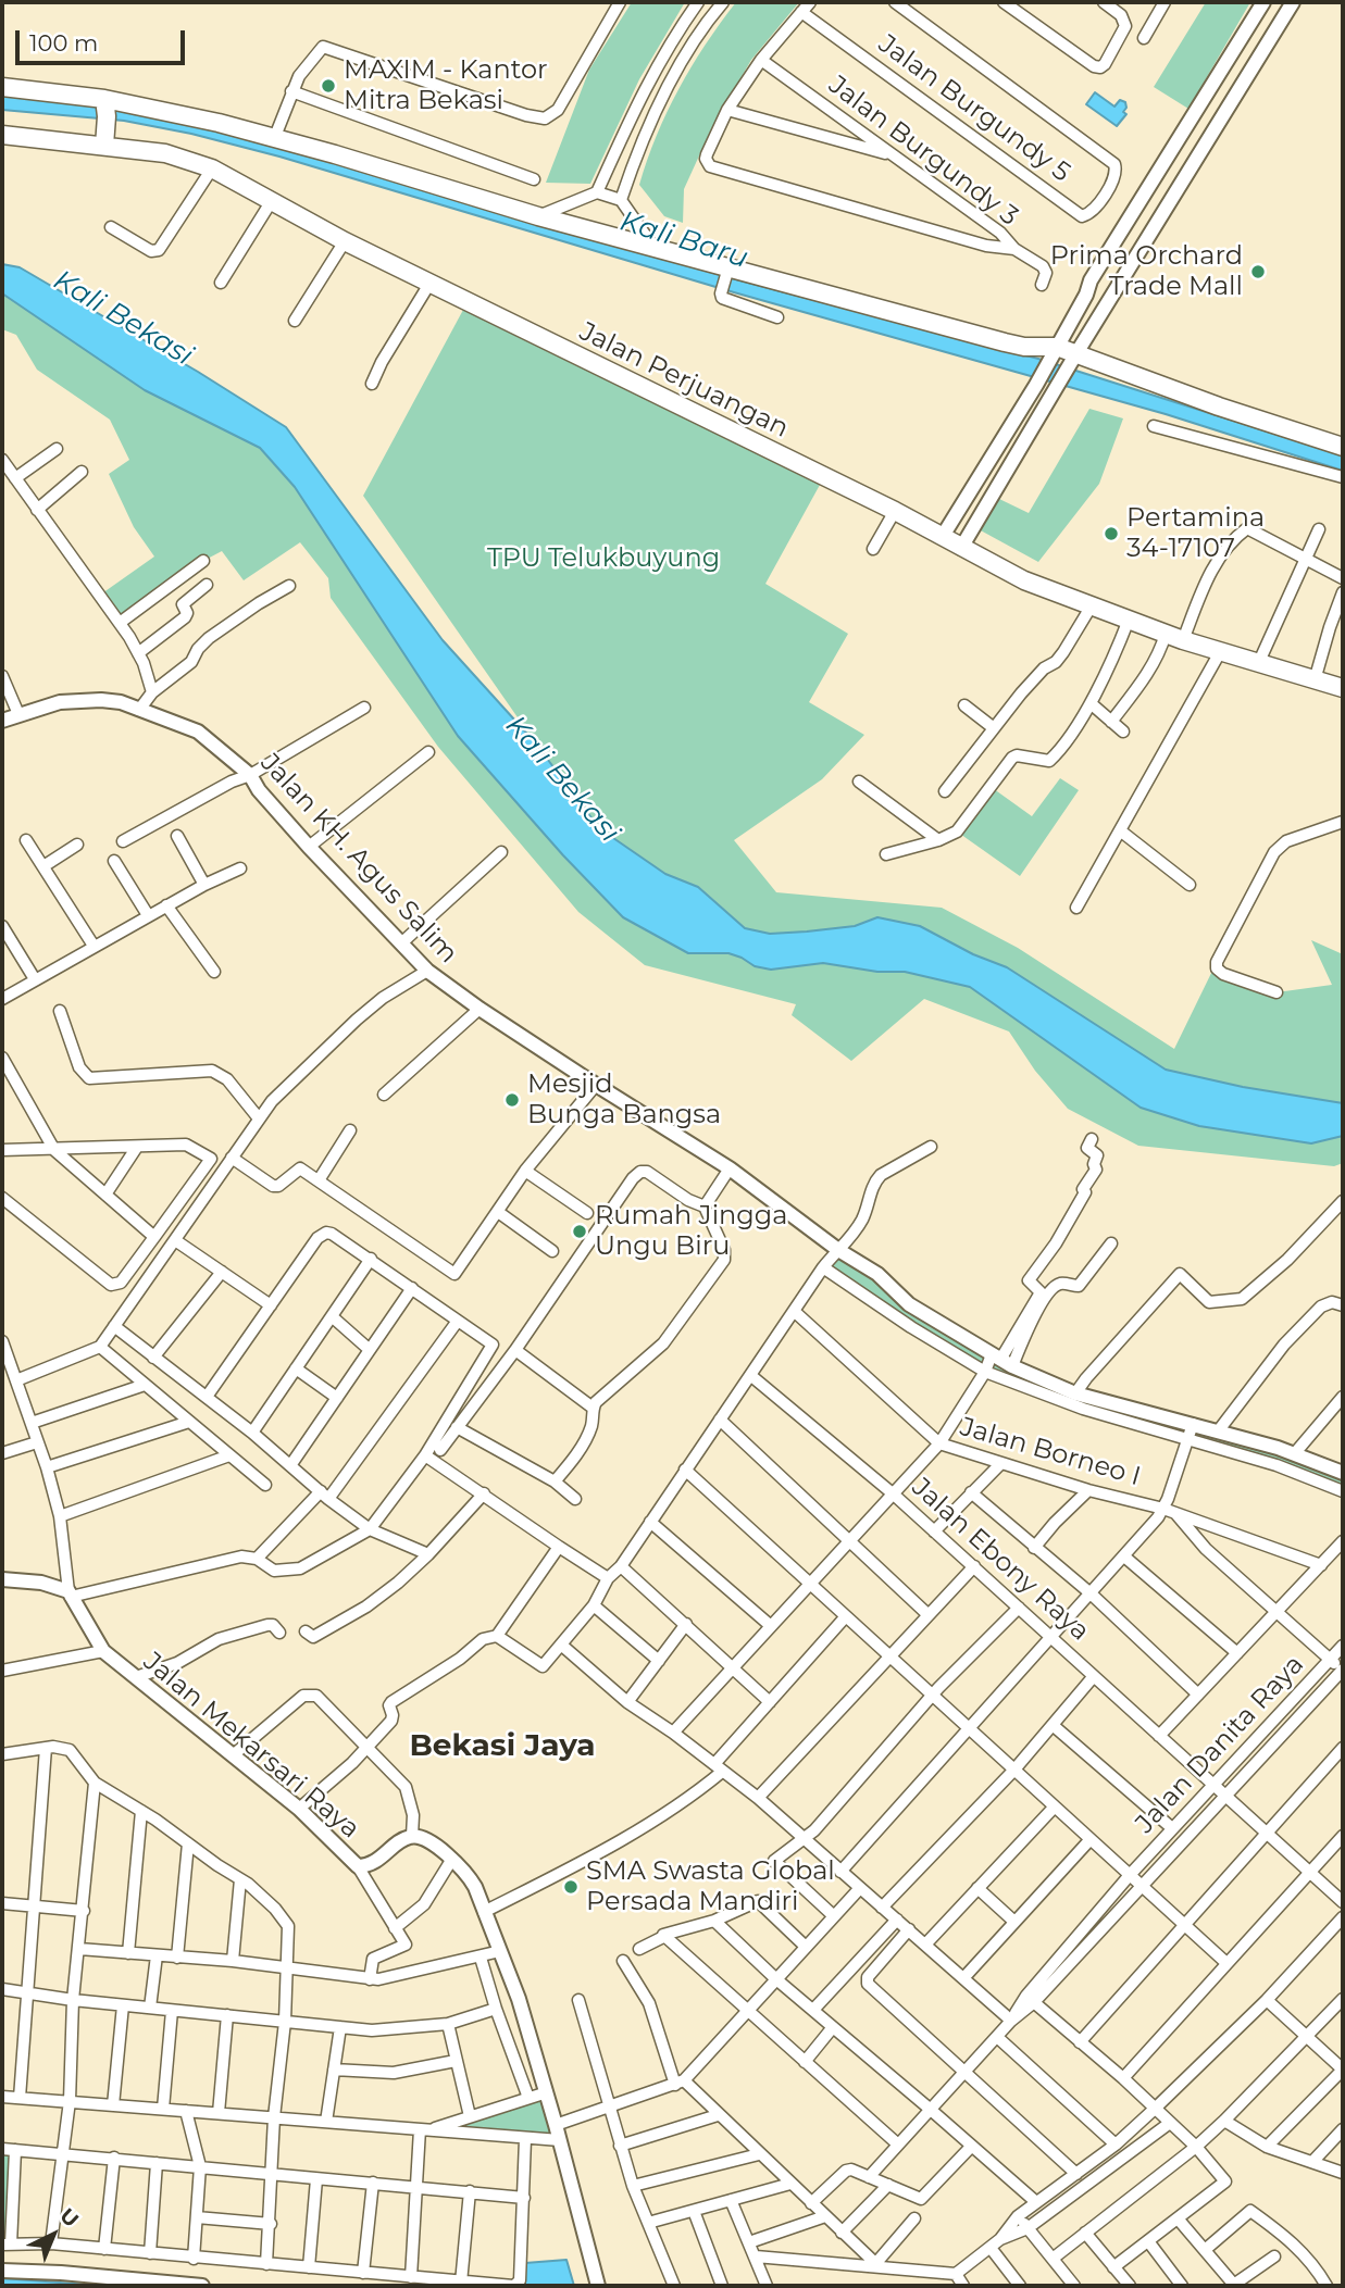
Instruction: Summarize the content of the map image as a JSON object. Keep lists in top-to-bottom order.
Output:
{
  "streets": {
    "main road": ["Jalan Perjuangan"],
    "street": [
      "Jalan Burgundy 5",
      "Jalan Burgundy 3",
      "Jalan KH. Agus Salim",
      "Jalan Borneo I",
      "Jalan Ebony Raya",
      "Jalan Danita Raya",
      "Jalan Mekarsari Raya"
    ]
  },
  "crossings": [
    ["Jalan Ebony Raya", "Jalan Danita Raya"]
  ],
  "districts": ["Bekasi Jaya"],
  "water": ["Kali Baru", "Kali Bekasi"],
  "parks": ["TPU Telukbuyung"],
  "places": [
    "MAXIM - Kantor Mitra Bekasi",
    "Prima Orchard Trade Mall",
    "Pertamina 34-17107",
    "Mesjid Bunga Bangsa",
    "Rumah Jingga Ungu Biru",
    "SMA Swasta Global Persada Mandiri"
  ],
  "scale_bar": "100 m",
  "north": "top right"
}
